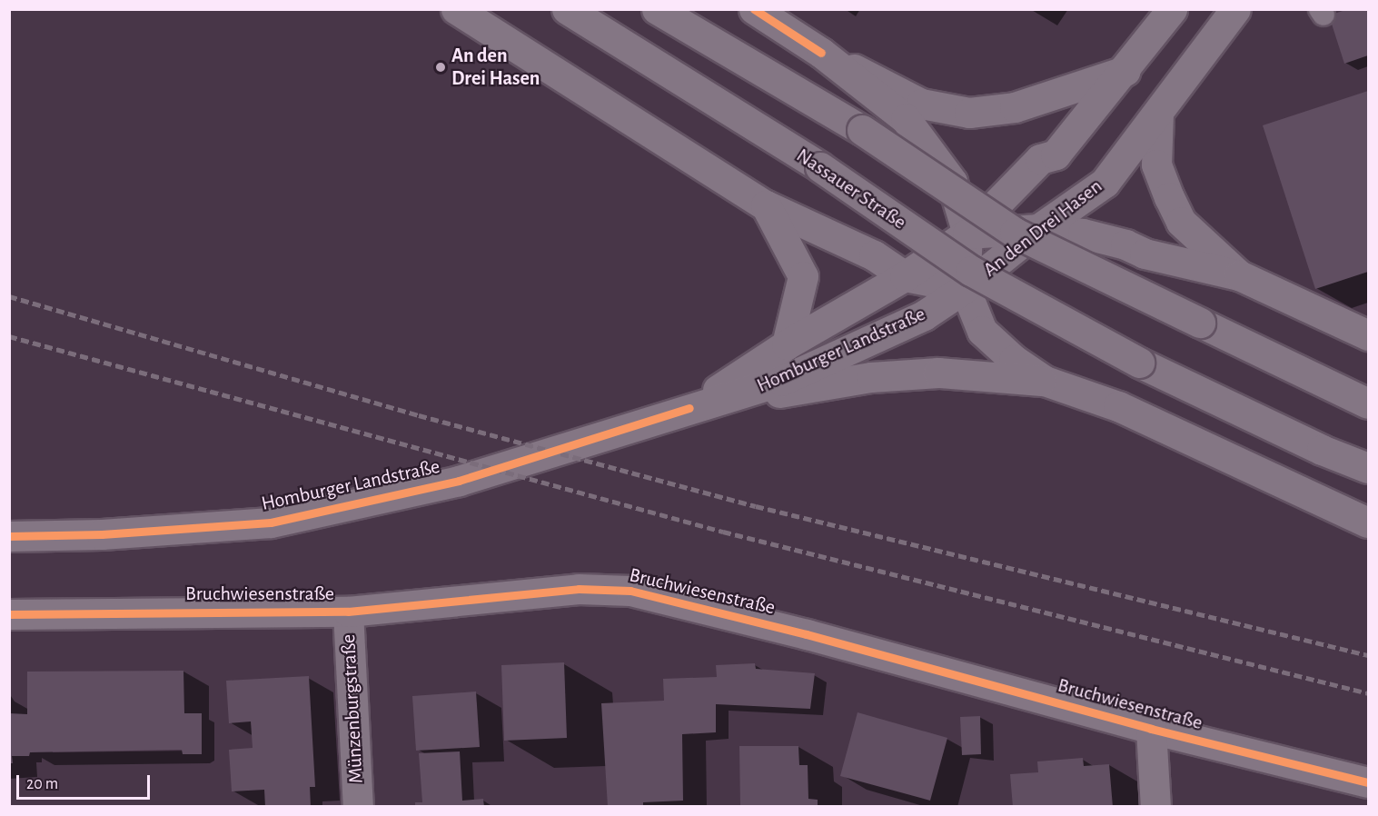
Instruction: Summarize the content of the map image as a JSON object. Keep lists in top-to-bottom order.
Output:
{
  "streets": {
    "main road": [
      "Nassauer Straße",
      "An den Drei Hasen",
      "Homburger Landstraße",
      "Bruchwiesenstraße",
      "Münzenburgstraße"
    ]
  },
  "crossings": [
    ["An den Drei Hasen", "Homburger Landstraße"],
    ["Bruchwiesenstraße", "Münzenburgstraße"]
  ],
  "places": ["An den Drei Hasen"],
  "scale_bar": "20 m"
}
